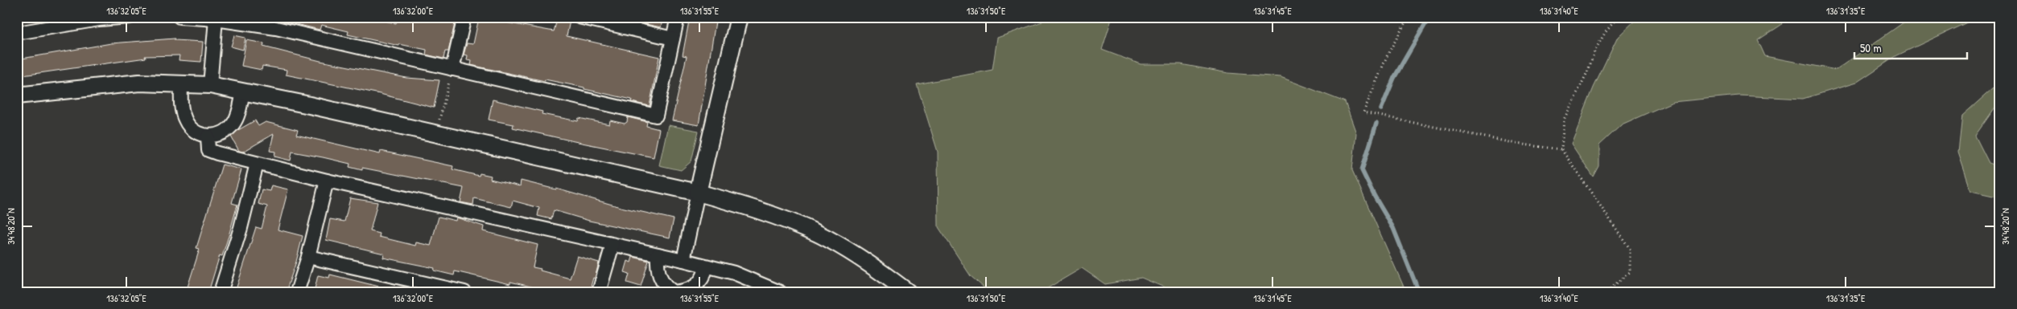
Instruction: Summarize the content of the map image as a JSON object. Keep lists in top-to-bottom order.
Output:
{
  "scale_bar": "50 m",
  "coordinates": [
    "136°32'05\"E",
    "136°32'00\"E",
    "136°31'55\"E",
    "136°31'50\"E",
    "136°31'45\"E",
    "136°31'40\"E",
    "136°31'35\"E",
    "34°48'20\"N"
  ]
}
